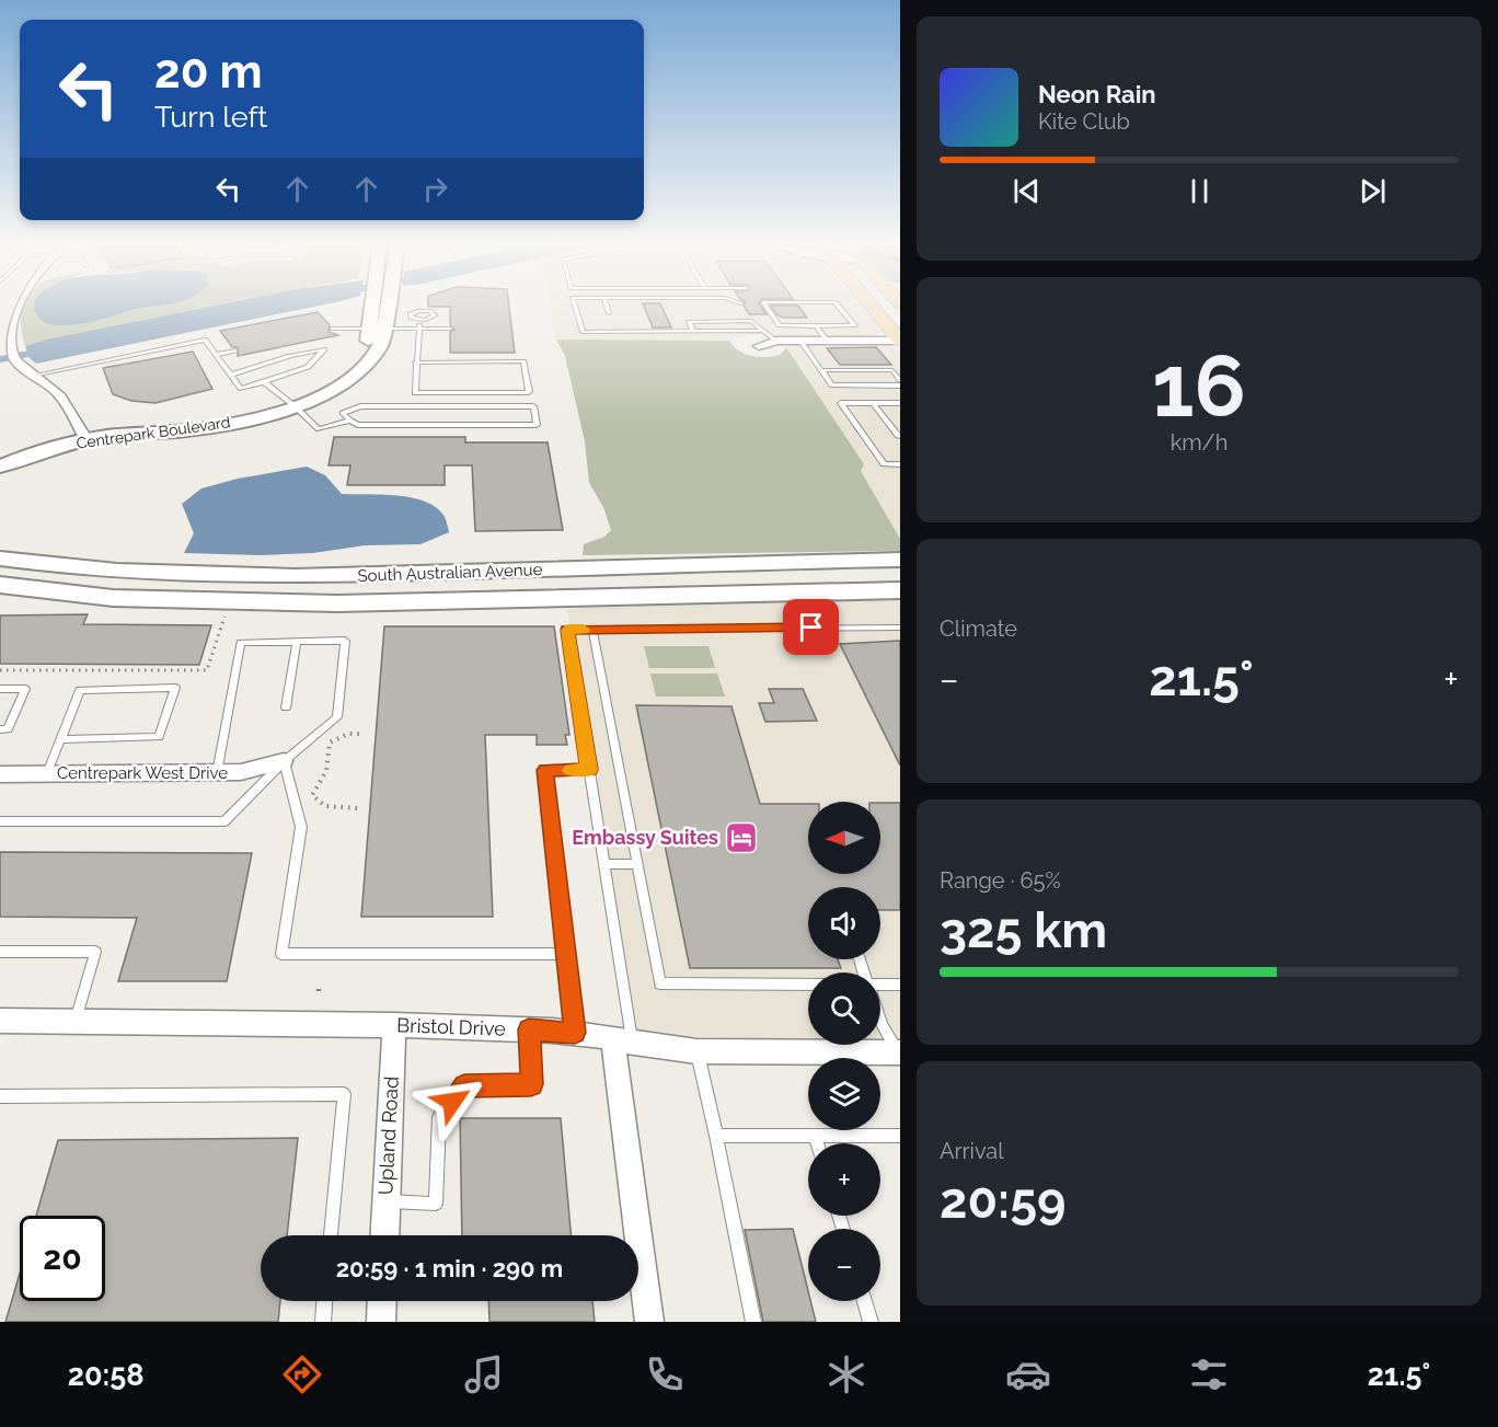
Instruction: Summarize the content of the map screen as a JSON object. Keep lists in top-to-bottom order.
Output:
{
  "streets": {
    "main road": ["Centrepark Boulevard", "South Australian Avenue"],
    "street": ["Centrepark West Drive", "Bristol Drive", "Upland Road"]
  },
  "crossings": [
    ["Bristol Drive", "Upland Road"]
  ],
  "places": {
    "hotel": ["Embassy Suites"]
  },
  "north": "left",
  "page": {
    "turn": ["20 m", "Turn left"],
    "song": ["Neon Rain", "Kite Club"],
    "tile": [
      ["16", "km/h"],
      "Climate",
      ["Range · 65%", "325 km"],
      ["Arrival", "20:59"]
    ],
    "heat": ["−", "21.5°", "+"],
    "map_buttons": ["+", "−"],
    "limit": "20",
    "trip": "20:59 · 1 min · 290 m",
    "tabs": ["20:58", "21.5°"]
  }
}
